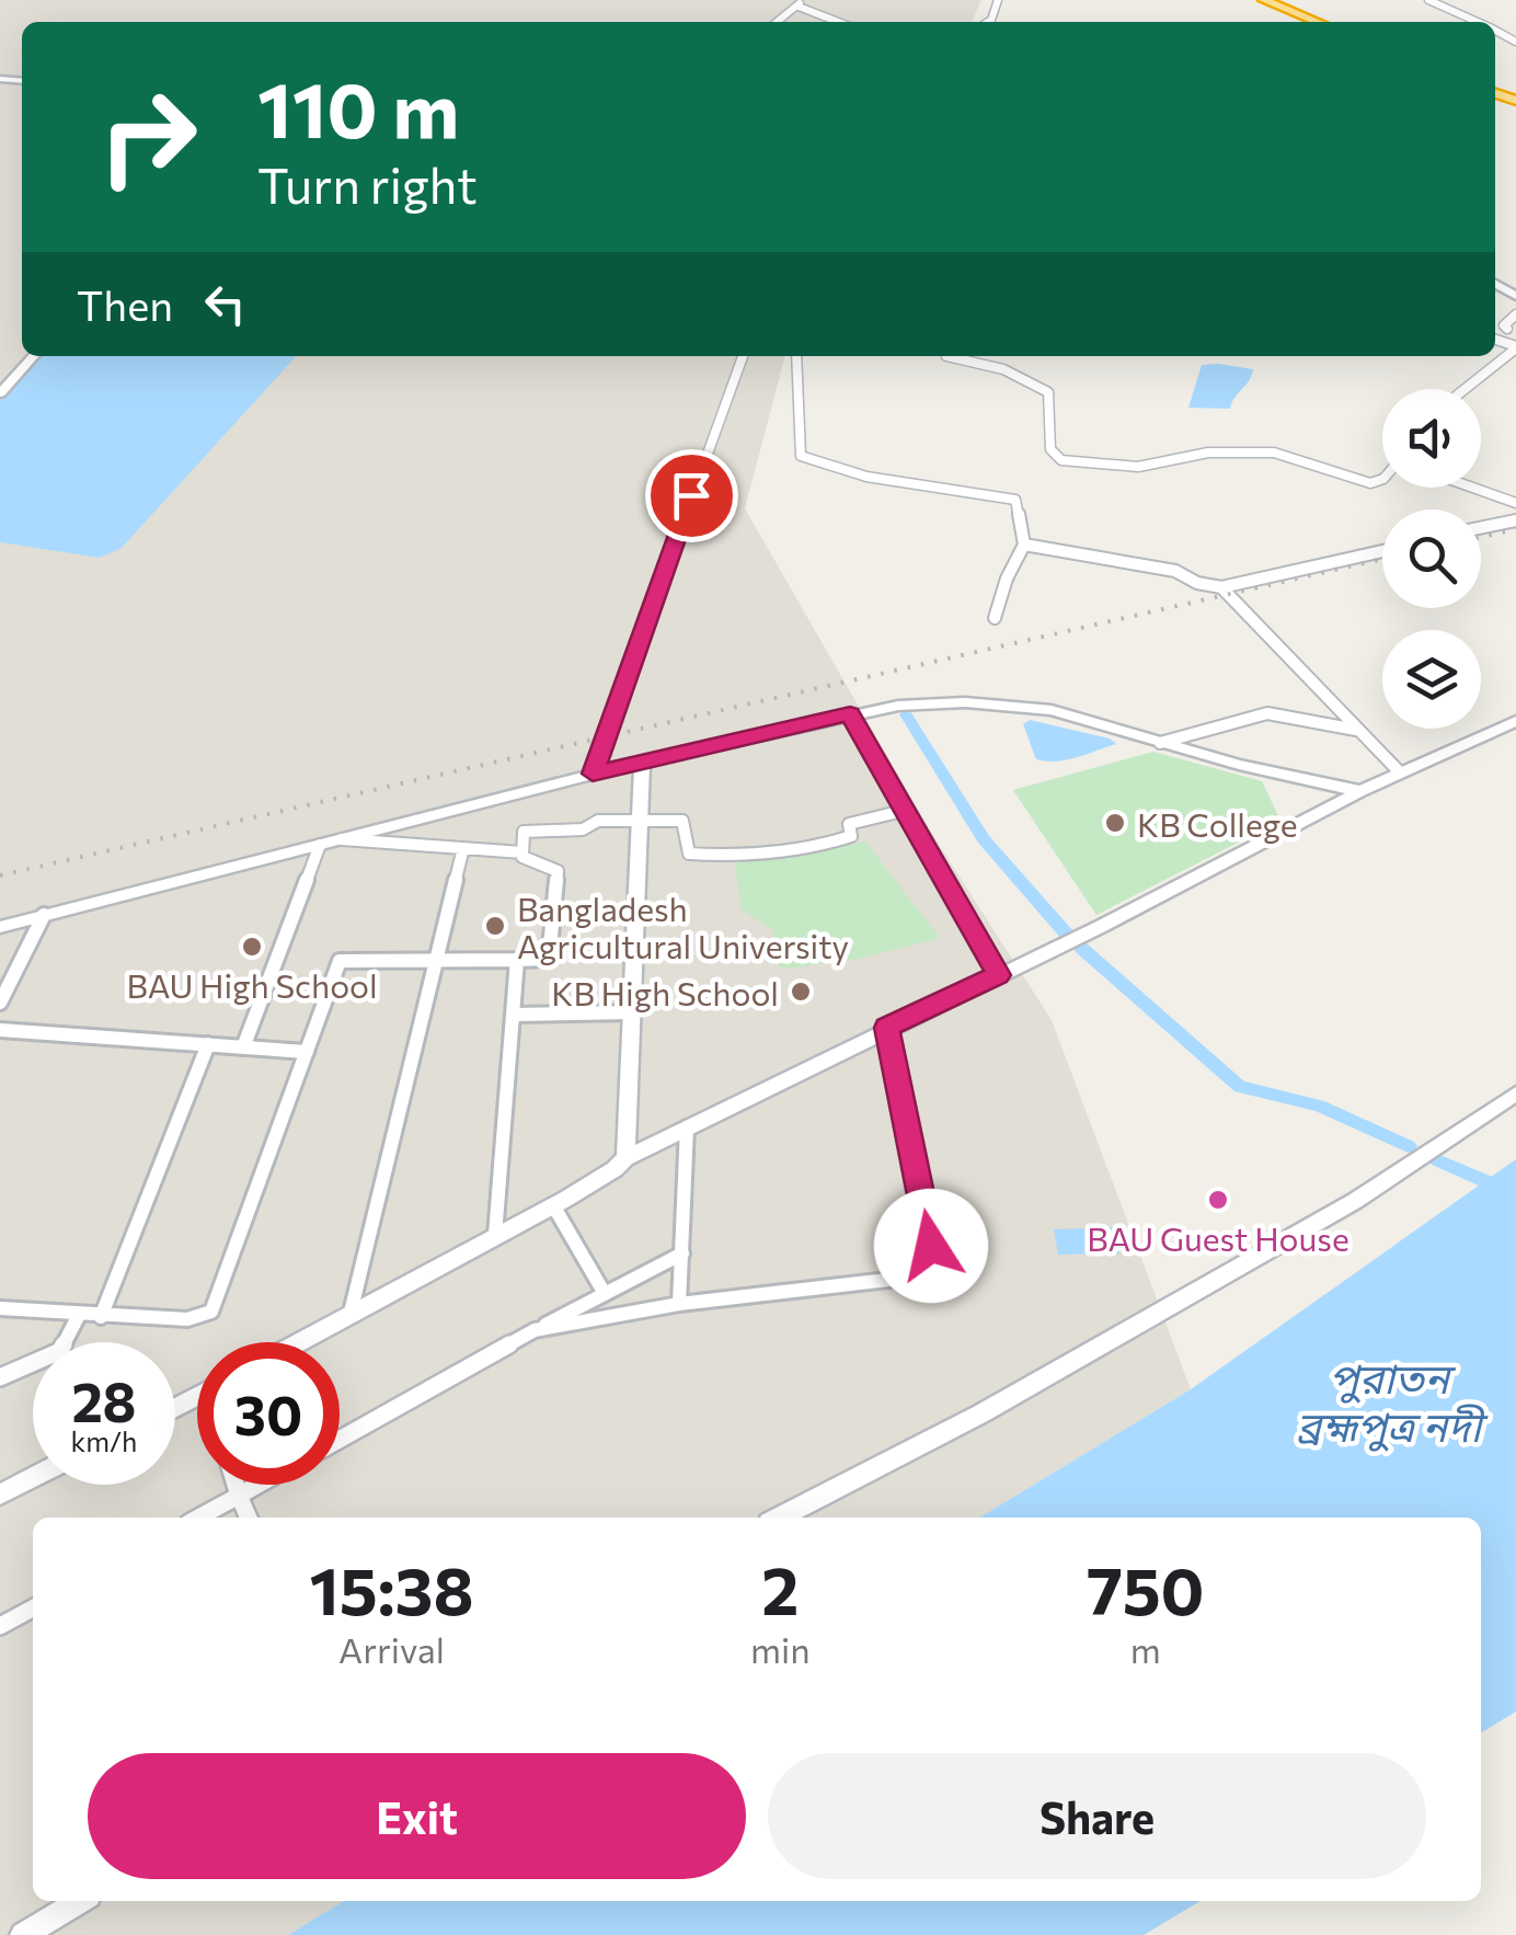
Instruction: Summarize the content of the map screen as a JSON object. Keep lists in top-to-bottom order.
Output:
{
  "water": ["পুরাতন ব্রহ্মপুত্র নদী"],
  "places": [
    "KB College",
    "Bangladesh Agricultural University",
    "BAU High School",
    "KB High School",
    "BAU Guest House"
  ],
  "page": {
    "turn": ["110 m", "Turn right"],
    "then": "Then",
    "speed": "28 km/h",
    "limit": "30",
    "eta": [
      "15:38",
      "Arrival",
      "2",
      "min",
      "750",
      "m"
    ],
    "buttons": ["Exit", "Share"]
  }
}
